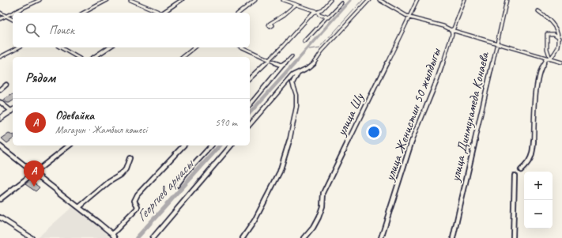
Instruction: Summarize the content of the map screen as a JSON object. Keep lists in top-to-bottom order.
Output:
{
  "streets": {
    "street": ["улица Шу", "улица Женистин 50 жылдыгы", "улица Динмухамеда Конаева"]
  },
  "water": ["Георгиев арнасы"],
  "page": {
    "search": "Поиск",
    "heading": "Рядом",
    "list": [
      {
        "mark": "A",
        "name": "Одевайка",
        "note": "Магазин · Жамбыл көшесі",
        "value": "590 m"
      }
    ],
    "pins": "A",
    "map_buttons": ["+", "−"]
  }
}
